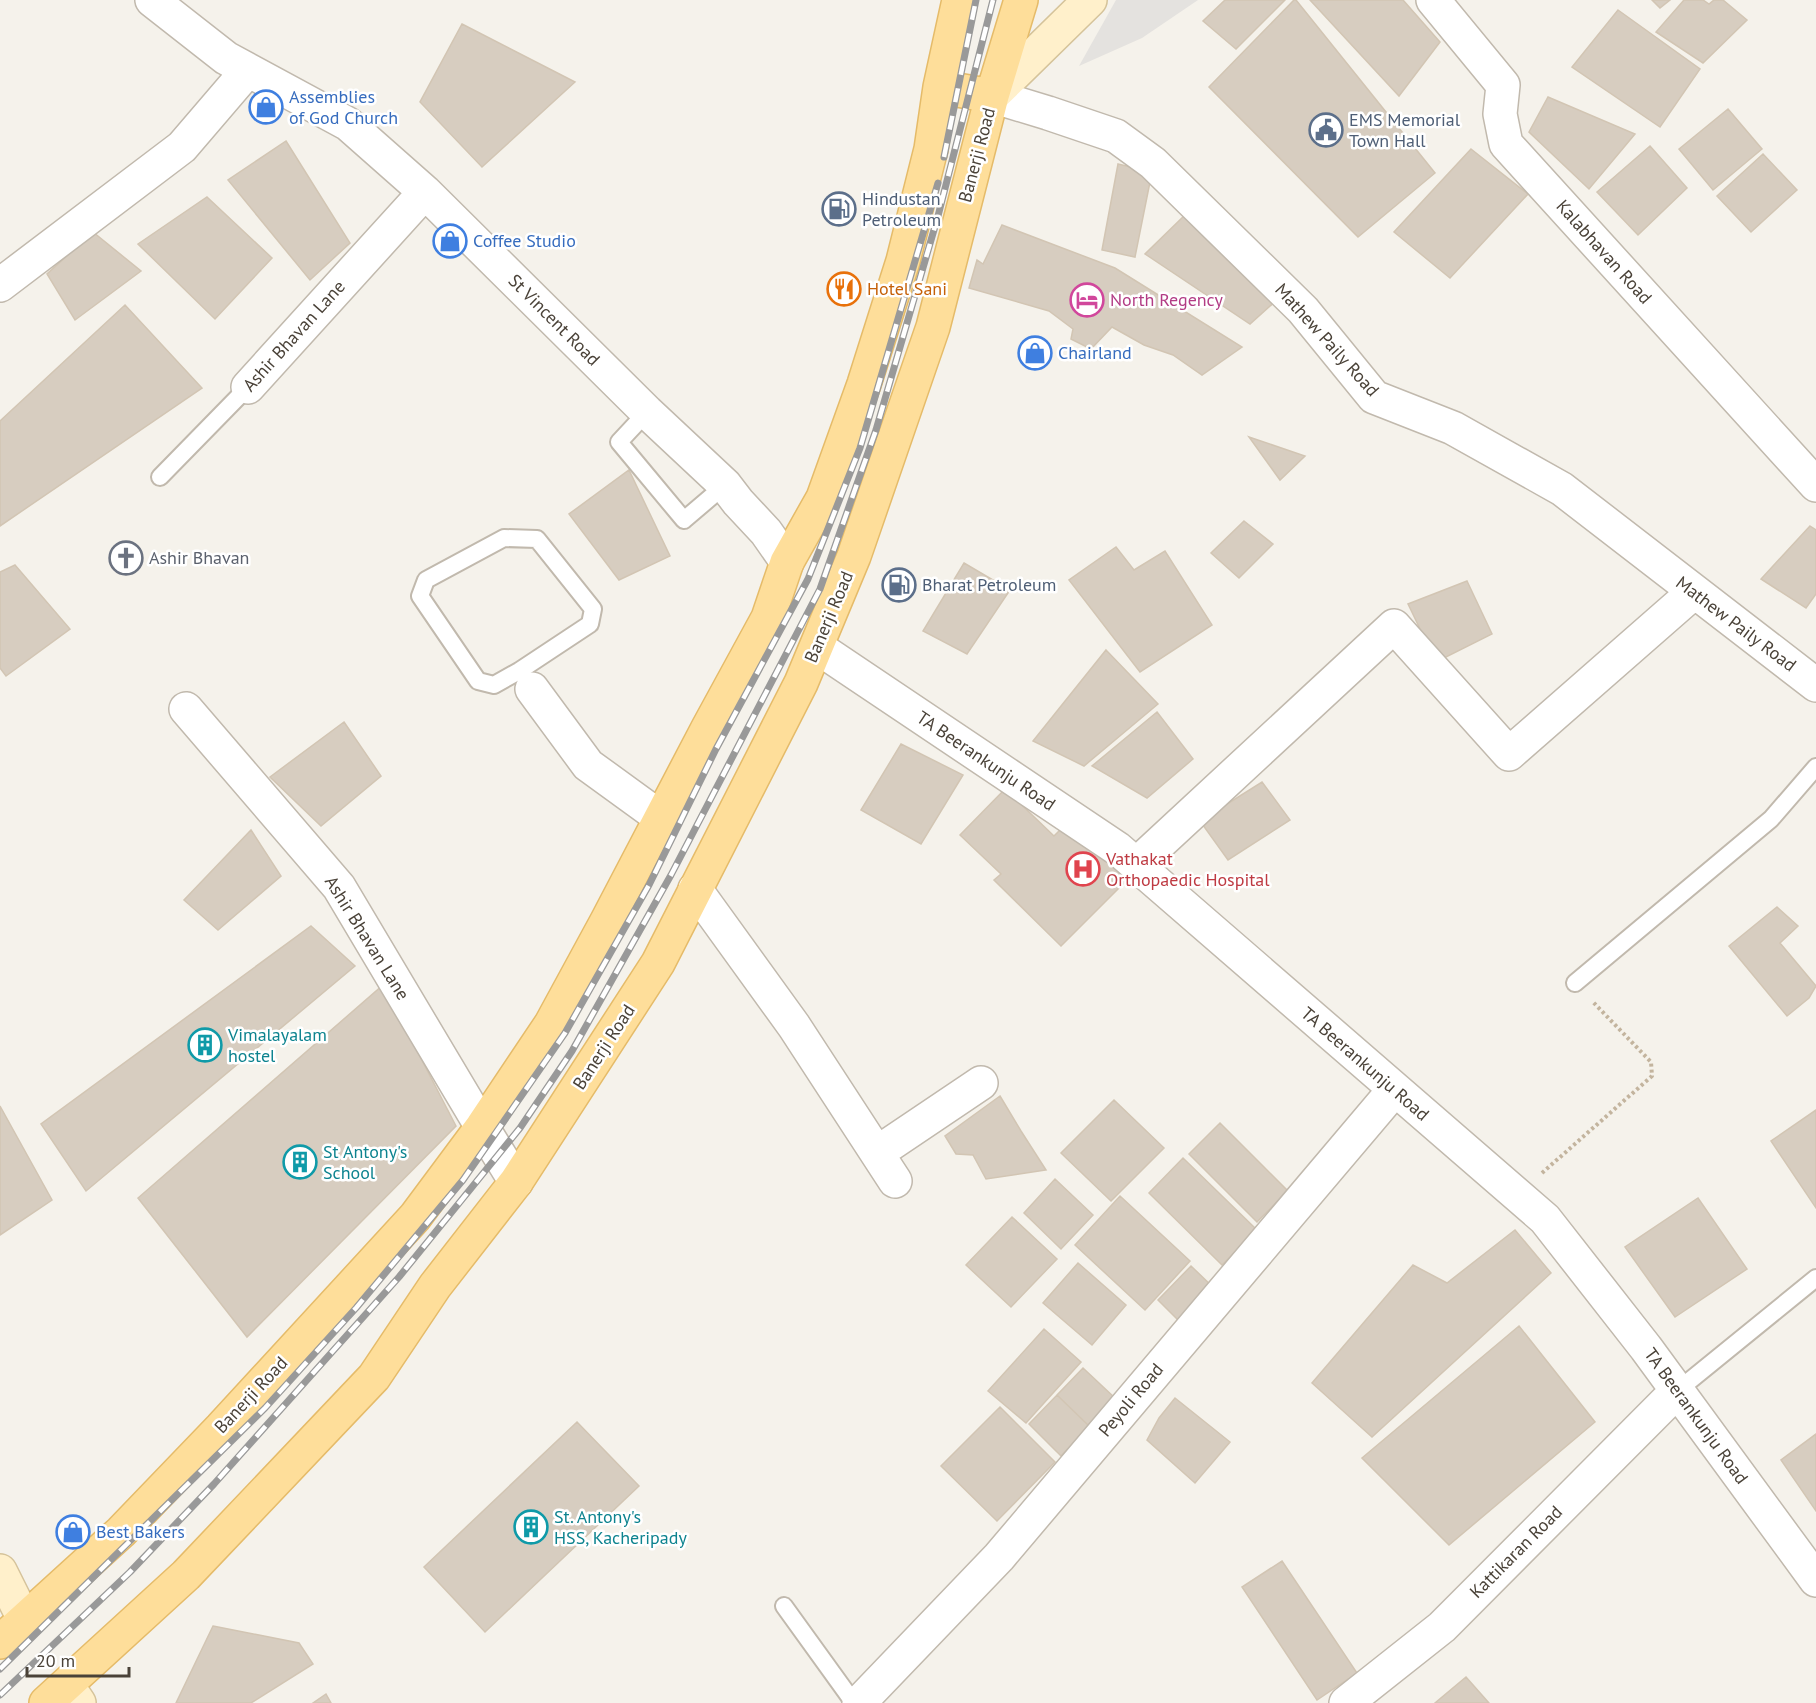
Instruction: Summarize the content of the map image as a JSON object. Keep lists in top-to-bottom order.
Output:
{
  "streets": {
    "main road": ["Banerji Road"],
    "street": [
      "Kalabhavan Road",
      "St Vincent Road",
      "Ashir Bhavan Lane",
      "Mathew Paily Road",
      "TA Beerankunju Road",
      "Peyoli Road",
      "Kattikaran Road"
    ]
  },
  "crossings": [
    ["Banerji Road", "St Vincent Road"],
    ["Banerji Road", "Ashir Bhavan Lane"],
    ["Banerji Road", "Mathew Paily Road"],
    ["Banerji Road", "TA Beerankunju Road"],
    ["St Vincent Road", "Ashir Bhavan Lane"],
    ["TA Beerankunju Road", "Peyoli Road"],
    ["TA Beerankunju Road", "Kattikaran Road"]
  ],
  "places": {
    "shop": [
      "Assemblies of God Church",
      "Coffee Studio",
      "Chairland",
      "Best Bakers"
    ],
    "public building": ["EMS Memorial Town Hall"],
    "fuel station": ["Hindustan Petroleum", "Bharat Petroleum"],
    "restaurant": ["Hotel Sani"],
    "hotel": ["North Regency"],
    "church": ["Ashir Bhavan"],
    "hospital": ["Vathakat Orthopaedic Hospital"],
    "building": ["Vimalayalam hostel", "St Antony's School", "St. Antony's HSS, Kacheripady"]
  },
  "scale_bar": "20 m"
}
